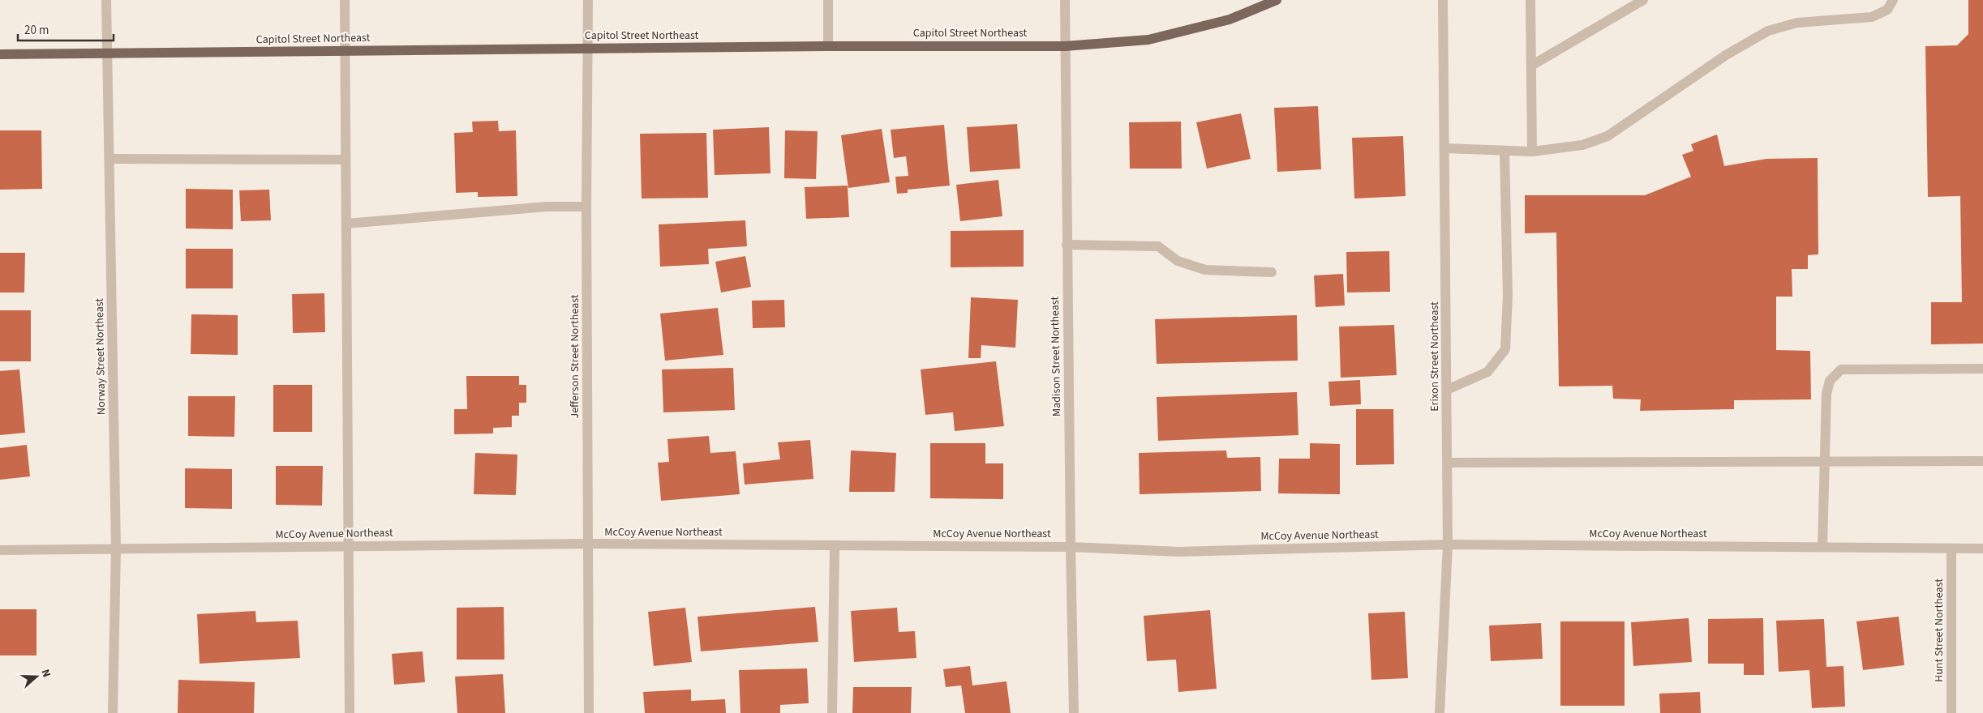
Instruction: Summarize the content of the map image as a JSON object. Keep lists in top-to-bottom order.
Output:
{
  "streets": {
    "main road": ["Capitol Street Northeast"],
    "street": [
      "Norway Street Northeast",
      "Jefferson Street Northeast",
      "Madison Street Northeast",
      "Erixon Street Northeast",
      "McCoy Avenue Northeast",
      "Hunt Street Northeast"
    ]
  },
  "crossings": [
    ["Capitol Street Northeast", "Norway Street Northeast"],
    ["Capitol Street Northeast", "Jefferson Street Northeast"],
    ["Capitol Street Northeast", "Madison Street Northeast"],
    ["Norway Street Northeast", "McCoy Avenue Northeast"],
    ["Jefferson Street Northeast", "McCoy Avenue Northeast"],
    ["Madison Street Northeast", "McCoy Avenue Northeast"],
    ["Erixon Street Northeast", "McCoy Avenue Northeast"],
    ["McCoy Avenue Northeast", "Hunt Street Northeast"]
  ],
  "scale_bar": "20 m",
  "north": "right"
}
